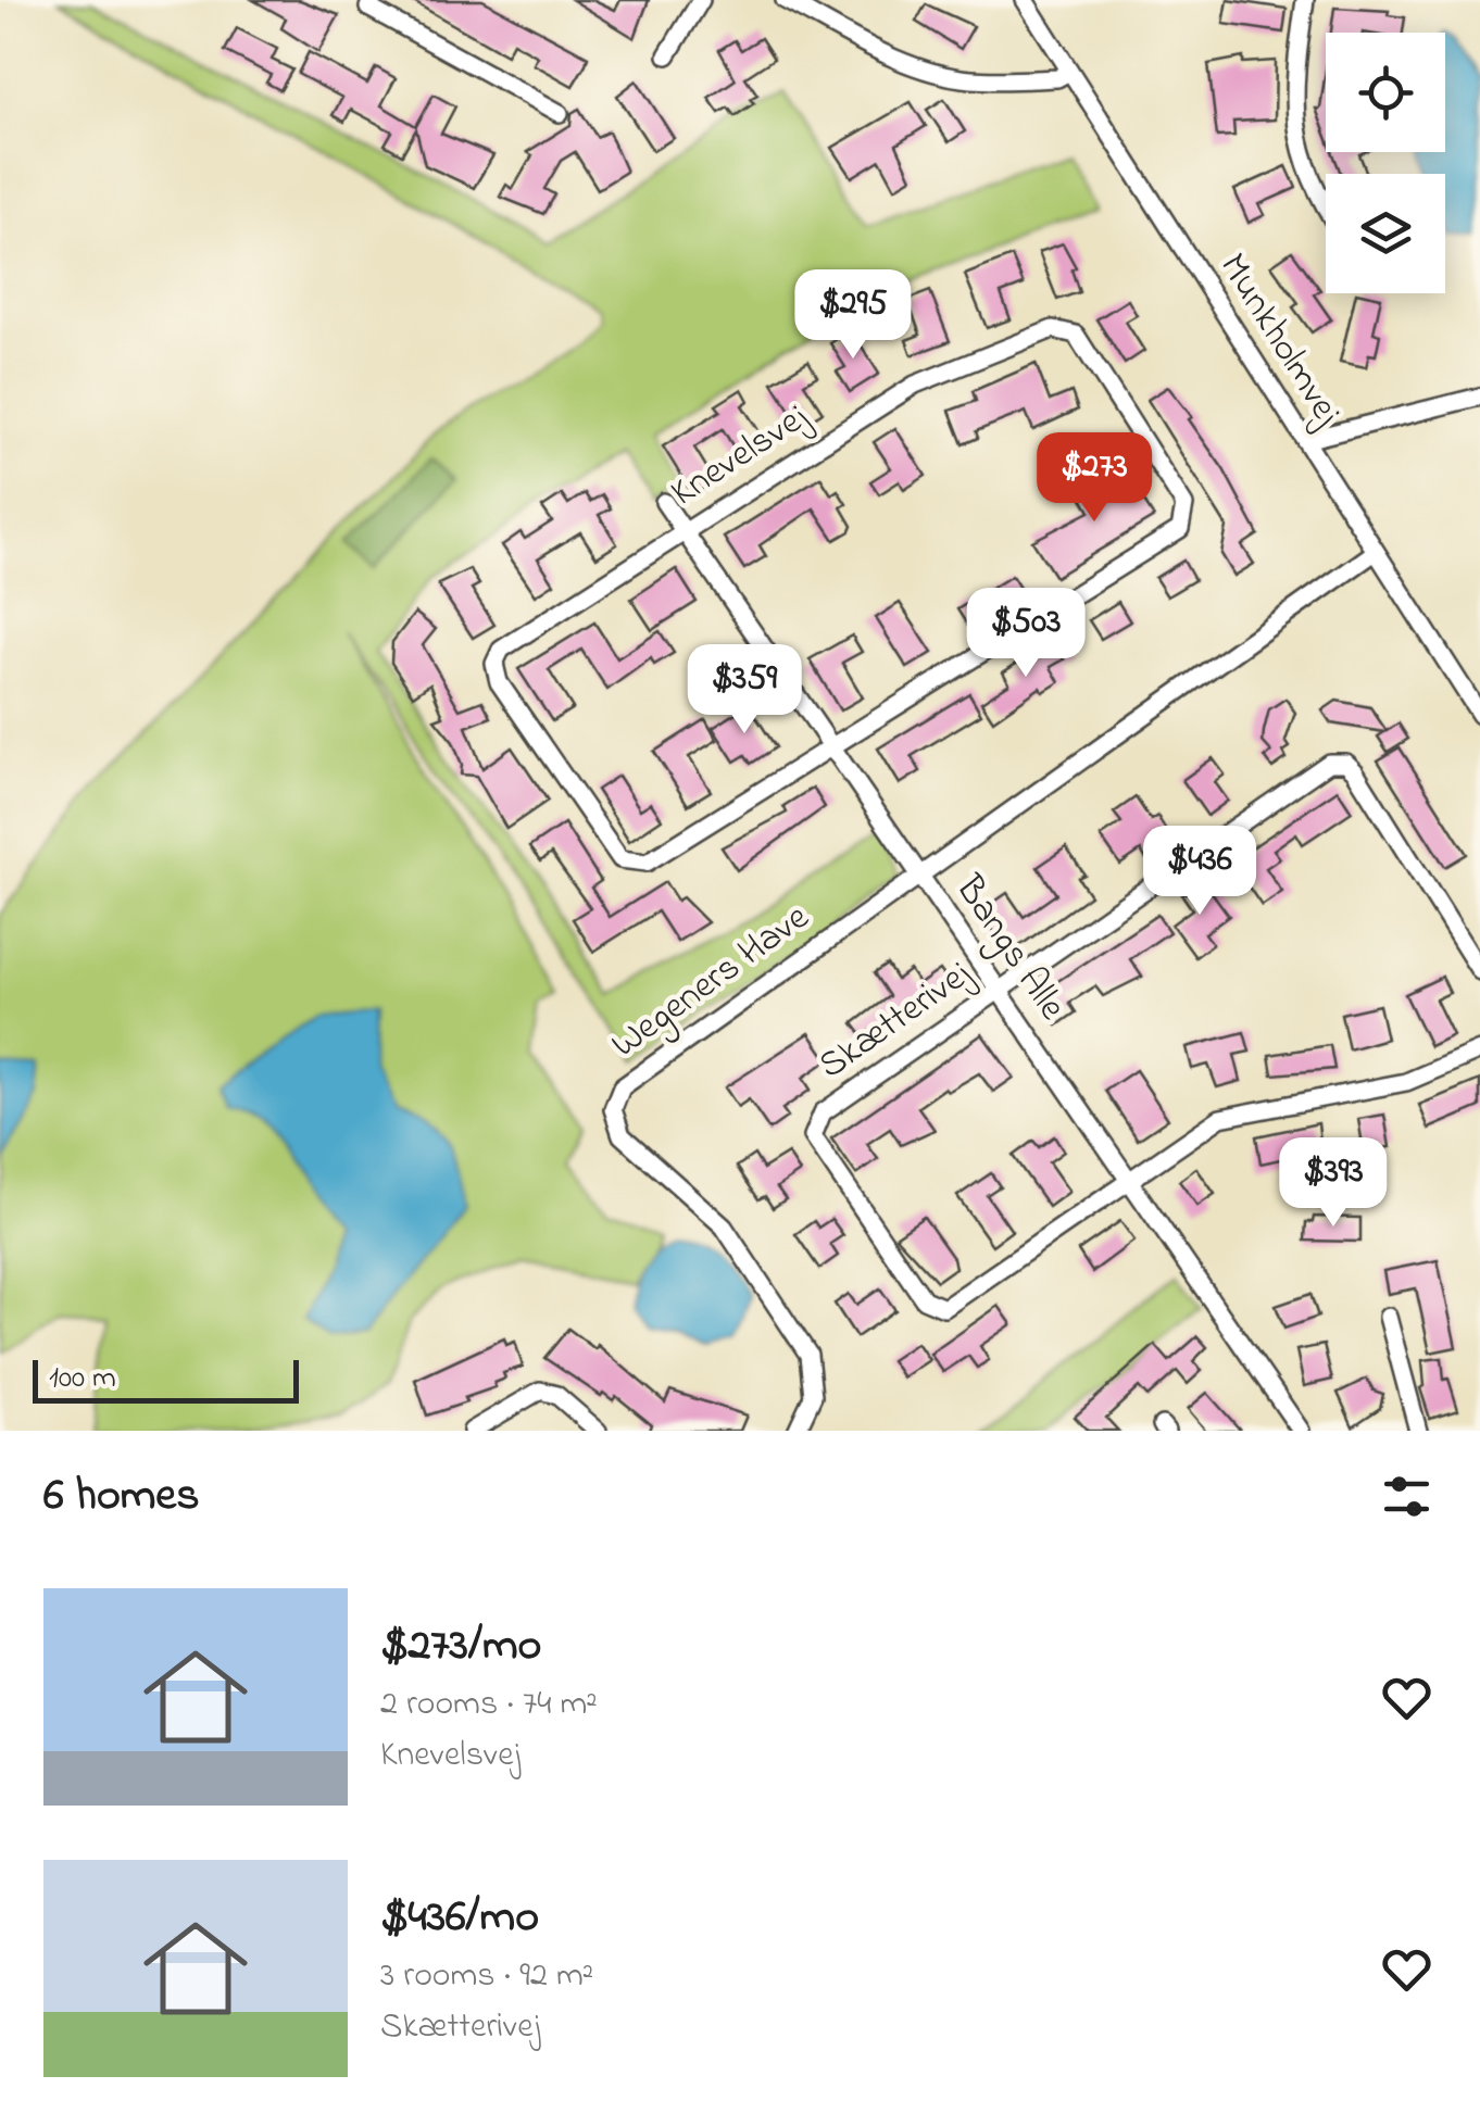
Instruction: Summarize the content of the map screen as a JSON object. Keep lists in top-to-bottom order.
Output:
{
  "streets": {
    "street": [
      "Munkholmvej",
      "Knevelsvej",
      "Bangs Alle",
      "Wegeners Have",
      "Skætterivej"
    ]
  },
  "crossings": [
    ["Knevelsvej", "Bangs Alle"],
    ["Bangs Alle", "Wegeners Have"],
    ["Bangs Alle", "Skætterivej"]
  ],
  "scale_bar": "100 m",
  "page": {
    "price": [
      "$295",
      "$273",
      "$503",
      "$359",
      "$436",
      "$393"
    ],
    "scale": "100 m",
    "heading": "6 homes",
    "list": [
      {
        "name": "$273/mo",
        "note": "2 rooms · 74 m² · Knevelsvej"
      },
      {
        "name": "$436/mo",
        "note": "3 rooms · 92 m² · Skætterivej"
      }
    ]
  }
}
